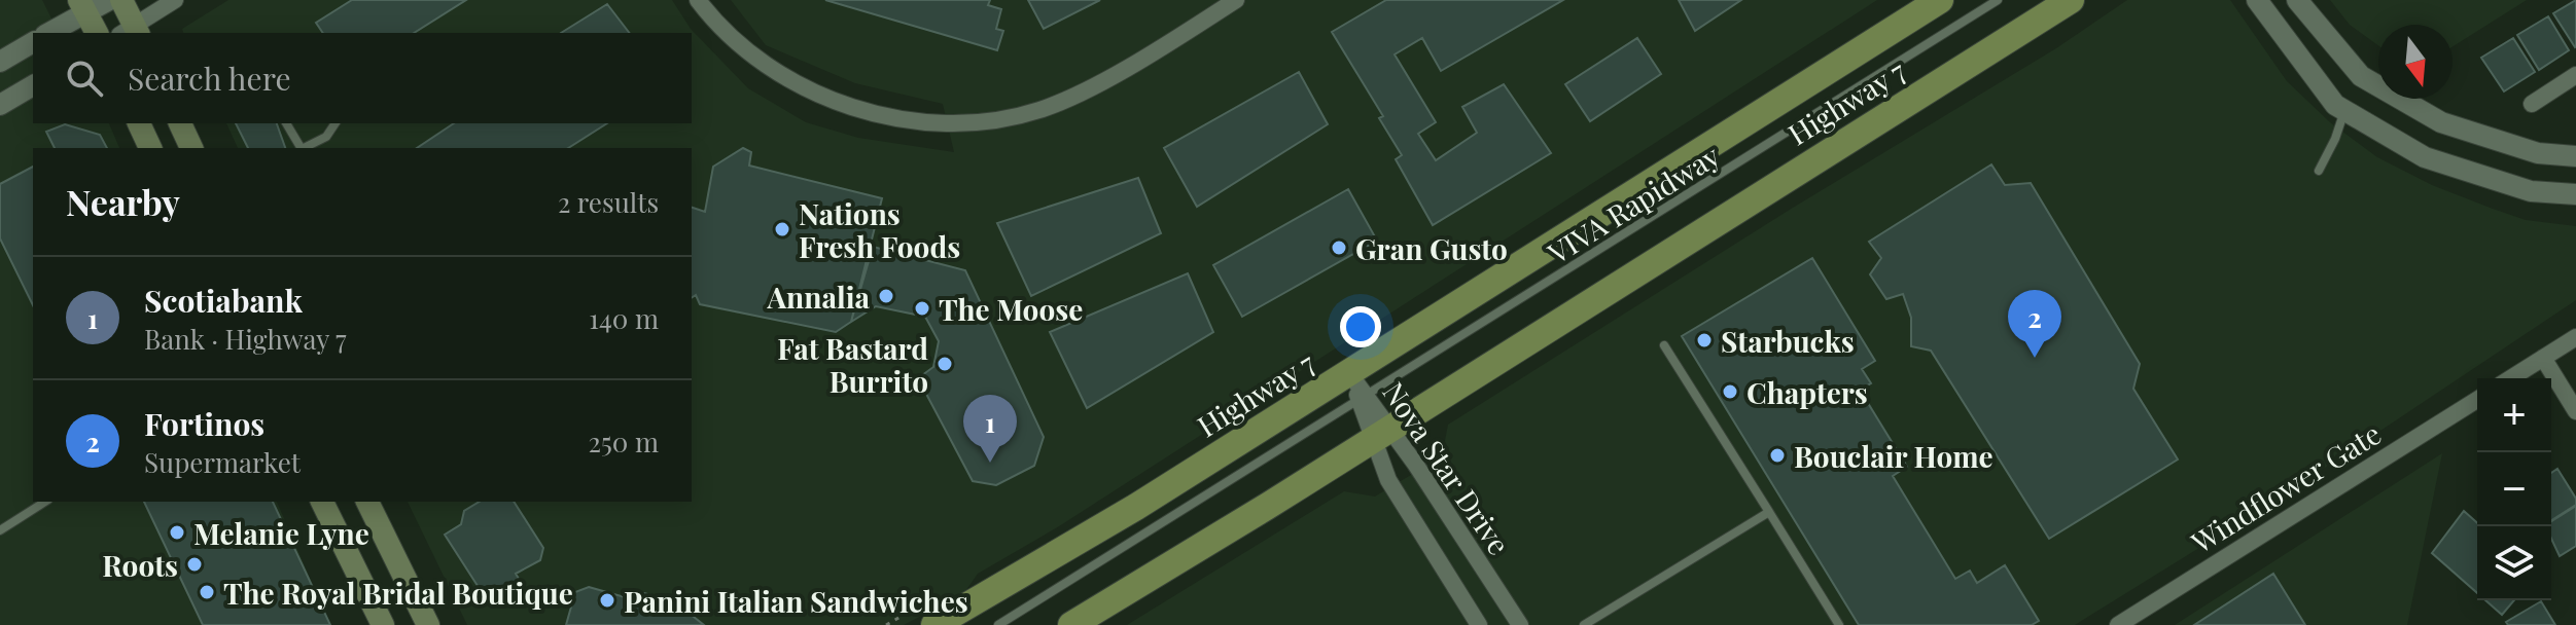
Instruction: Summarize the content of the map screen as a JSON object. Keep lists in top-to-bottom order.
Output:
{
  "streets": {
    "main road": ["Highway 7"],
    "street": ["Nova Star Drive", "Windflower Gate"],
    "lane": ["VIVA Rapidway"]
  },
  "crossings": [
    ["Highway 7", "Nova Star Drive"],
    ["VIVA Rapidway", "Nova Star Drive"]
  ],
  "places": [
    "Nations Fresh Foods",
    "Gran Gusto",
    "Annalia",
    "The Moose",
    "Starbucks",
    "Fat Bastard Burrito",
    "Chapters",
    "Bouclair Home",
    "Melanie Lyne",
    "Roots",
    "The Royal Bridal Boutique",
    "Panini Italian Sandwiches"
  ],
  "north": "bottom",
  "page": {
    "search": "Search here",
    "heading": ["Nearby", "2 results"],
    "list": [
      {
        "mark": "1",
        "name": "Scotiabank",
        "note": "Bank · Highway 7",
        "value": "140 m"
      },
      {
        "mark": "2",
        "name": "Fortinos",
        "note": "Supermarket",
        "value": "250 m"
      }
    ],
    "pins": ["2", "1"],
    "map_buttons": ["+", "−"]
  }
}
